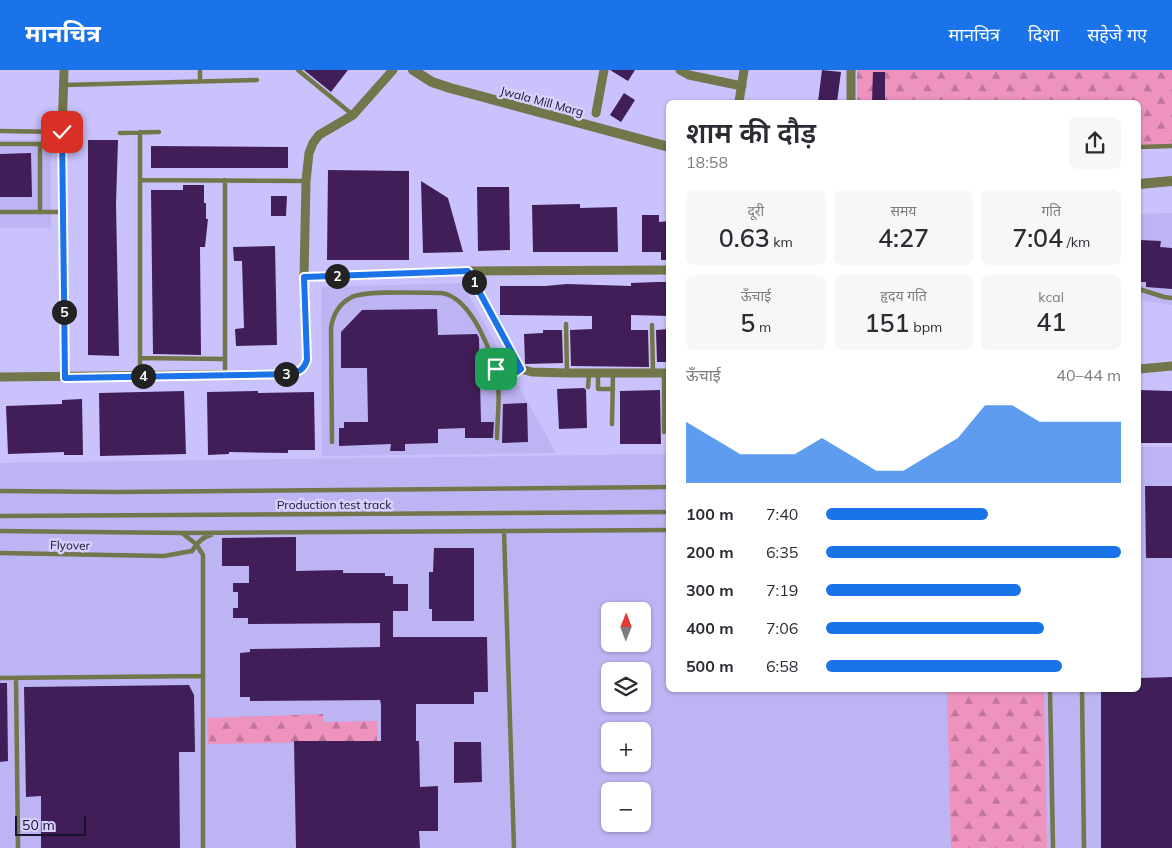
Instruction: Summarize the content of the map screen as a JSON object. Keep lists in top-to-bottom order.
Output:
{
  "streets": {
    "street": ["Jwala Mill Marg"],
    "lane": ["Production test track", "Flyover"]
  },
  "scale_bar": "50 m",
  "north": "top",
  "page": {
    "header": "मानचित्र",
    "nav": ["मानचित्र", "दिशा", "सहेजे गए"],
    "heading": ["शाम की दौड़", "18:58"],
    "stats": [
      ["दूरी", "0.63 km"],
      ["समय", "4:27"],
      ["गति", "7:04 /km"],
      ["ऊँचाई", "5 m"],
      ["हृदय गति", "151 bpm"],
      ["kcal", "41"]
    ],
    "pins": [
      "2",
      "1",
      "5",
      "3",
      "4"
    ],
    "chart": ["ऊँचाई", "40–44 m"],
    "list": [
      {
        "name": "100 m",
        "note": "7:40"
      },
      {
        "name": "200 m",
        "note": "6:35"
      },
      {
        "name": "300 m",
        "note": "7:19"
      },
      {
        "name": "400 m",
        "note": "7:06"
      },
      {
        "name": "500 m",
        "note": "6:58"
      }
    ],
    "map_buttons": ["+", "−"],
    "scale": "50 m"
  }
}
